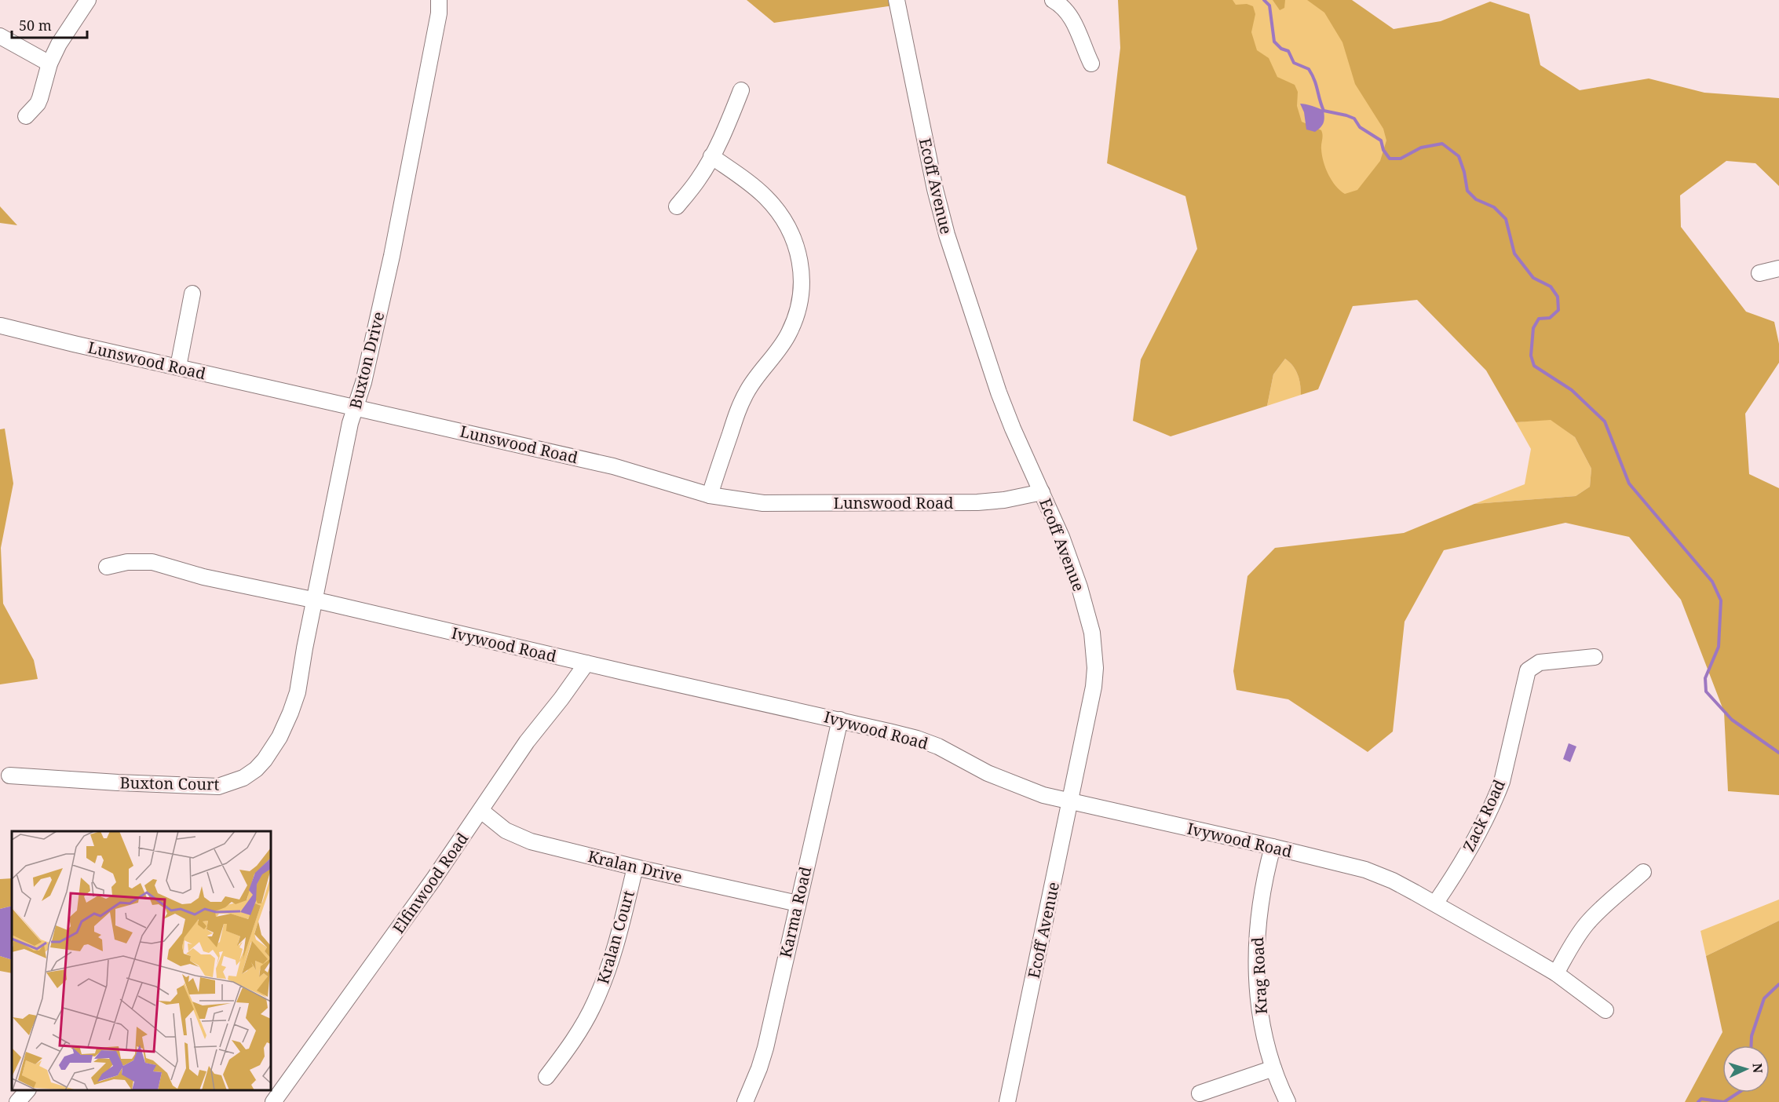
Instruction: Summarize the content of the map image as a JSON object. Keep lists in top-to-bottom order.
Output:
{
  "streets": {
    "street": [
      "Ecoff Avenue",
      "Lunswood Road",
      "Buxton Drive",
      "Ivywood Road",
      "Buxton Court",
      "Zack Road",
      "Kralan Drive",
      "Elfinwood Road",
      "Karma Road",
      "Kralan Court",
      "Krag Road"
    ]
  },
  "crossings": [
    ["Ecoff Avenue", "Lunswood Road"],
    ["Ecoff Avenue", "Ivywood Road"],
    ["Lunswood Road", "Buxton Drive"],
    ["Buxton Drive", "Ivywood Road"],
    ["Buxton Drive", "Buxton Court"],
    ["Ivywood Road", "Buxton Court"],
    ["Ivywood Road", "Zack Road"],
    ["Ivywood Road", "Elfinwood Road"],
    ["Ivywood Road", "Karma Road"],
    ["Ivywood Road", "Krag Road"],
    ["Kralan Drive", "Elfinwood Road"],
    ["Kralan Drive", "Karma Road"],
    ["Kralan Drive", "Kralan Court"]
  ],
  "scale_bar": "50 m",
  "north": "right"
}
